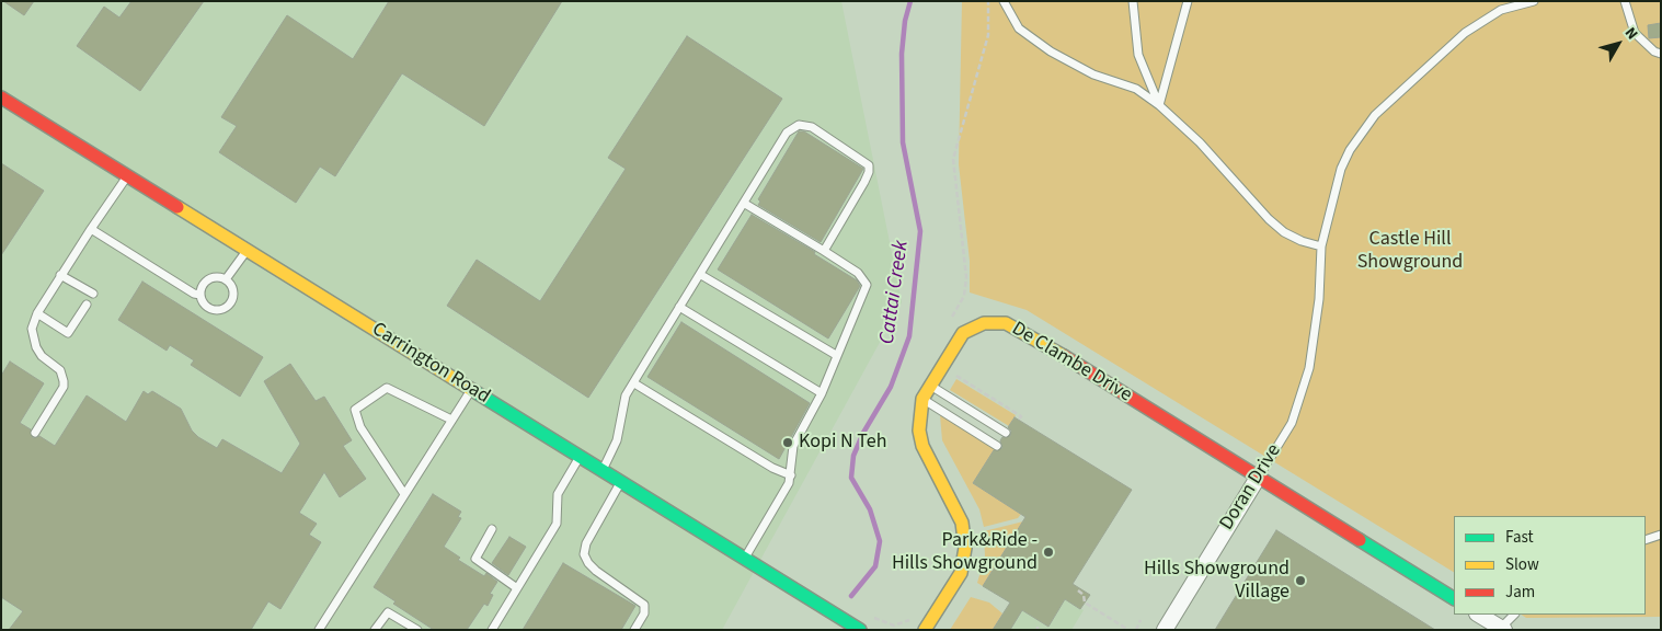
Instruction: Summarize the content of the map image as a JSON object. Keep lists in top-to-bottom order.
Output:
{
  "streets": {
    "main road": ["De Clambe Drive", "Carrington Road"],
    "street": ["Doran Drive"]
  },
  "crossings": [
    ["De Clambe Drive", "Doran Drive"]
  ],
  "water": ["Cattai Creek"],
  "parks": ["Castle Hill Showground"],
  "places": ["Kopi N Teh", "Park&Ride - Hills Showground", "Hills Showground Village"],
  "legend": ["Fast", "Slow", "Jam"],
  "north": "top right"
}
